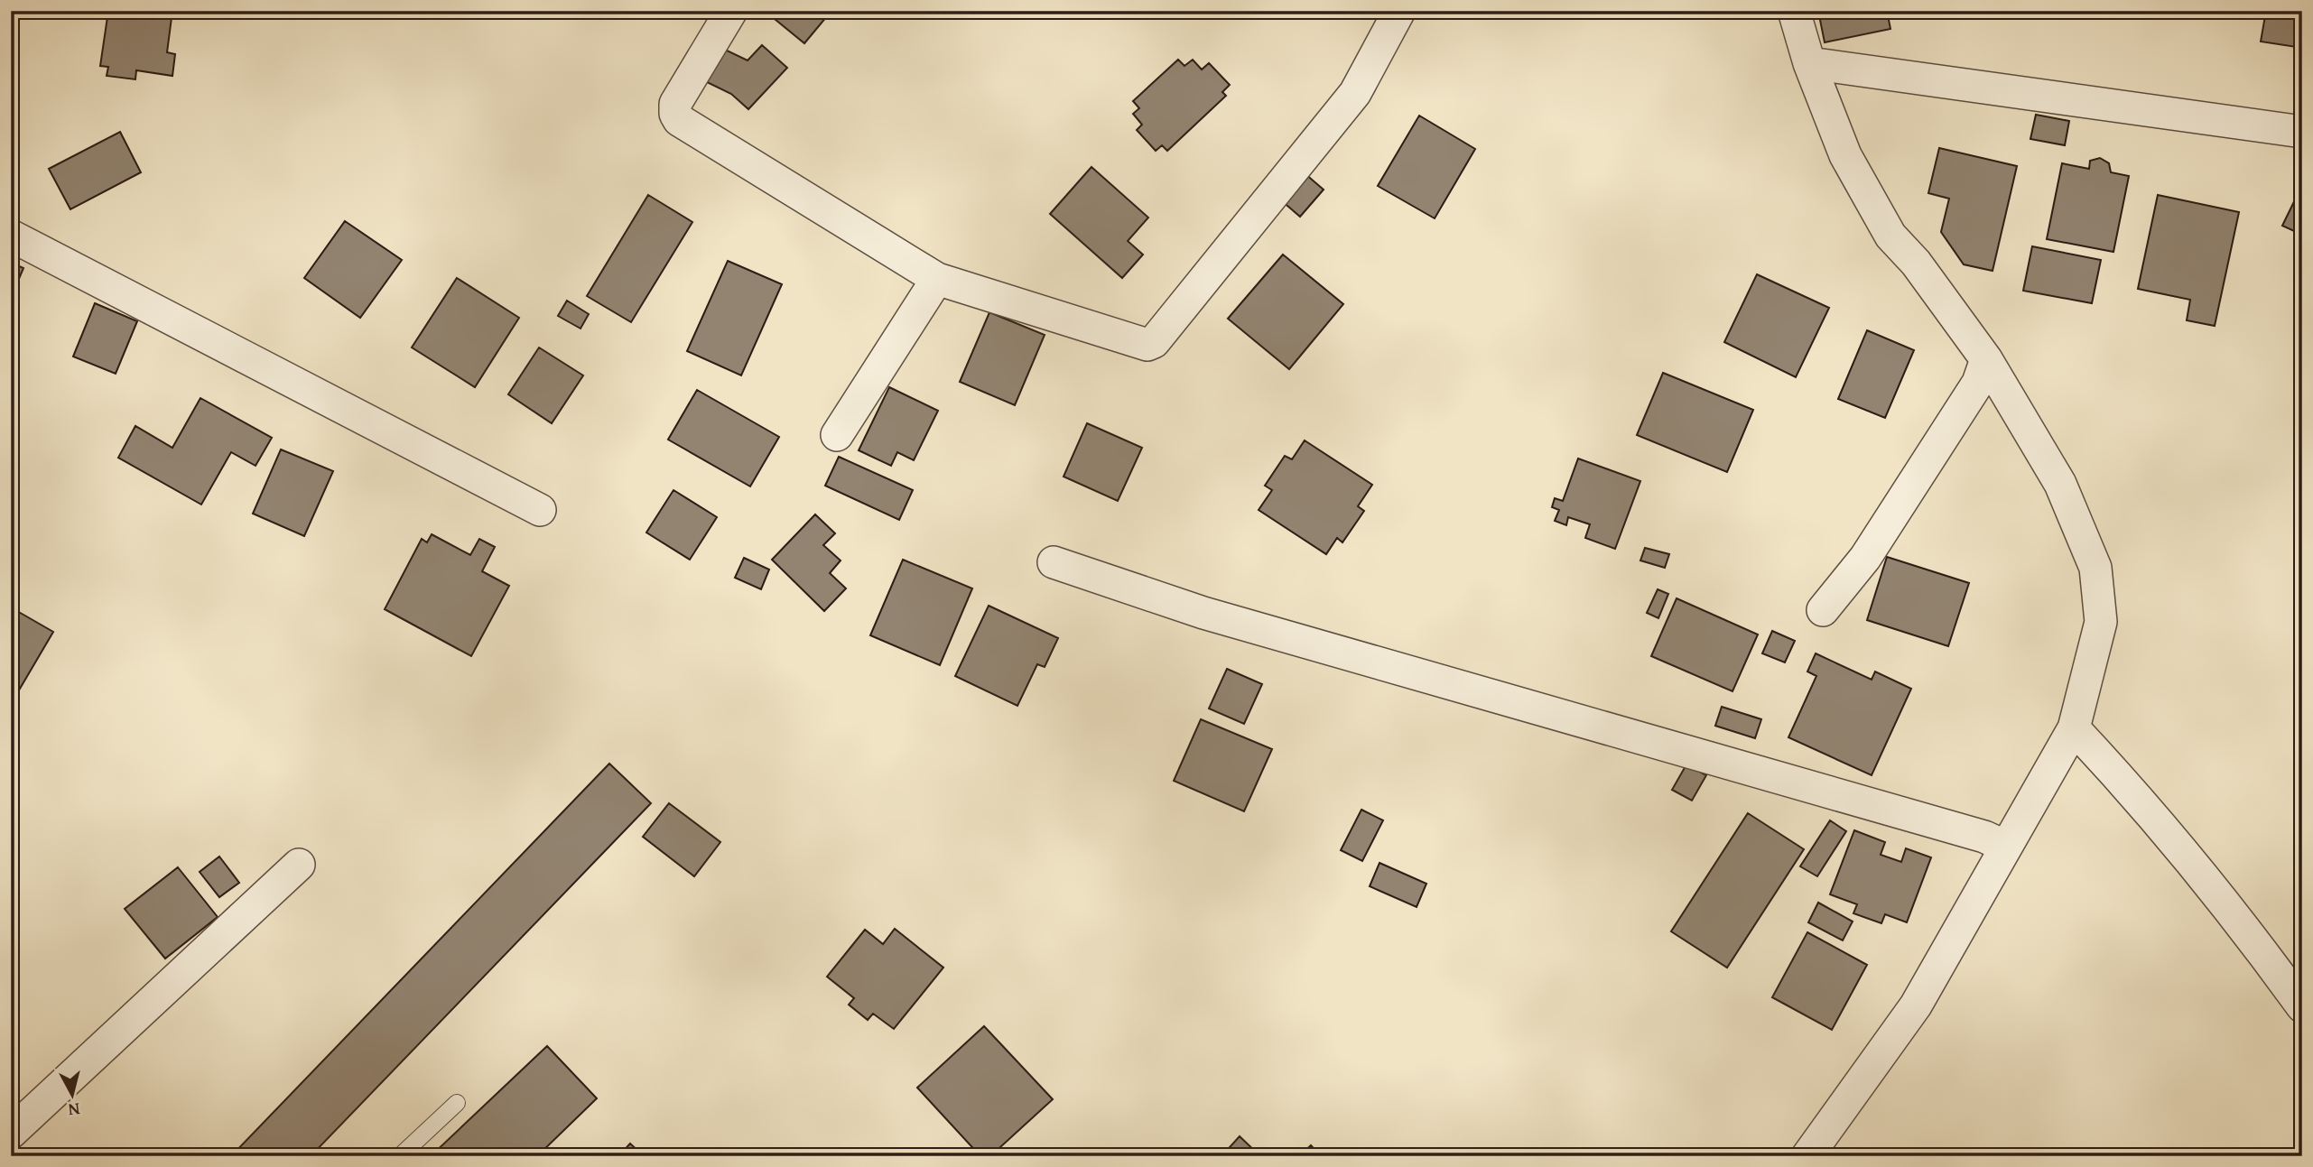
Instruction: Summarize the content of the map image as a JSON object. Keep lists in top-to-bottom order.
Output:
{
  "north": "bottom"
}
